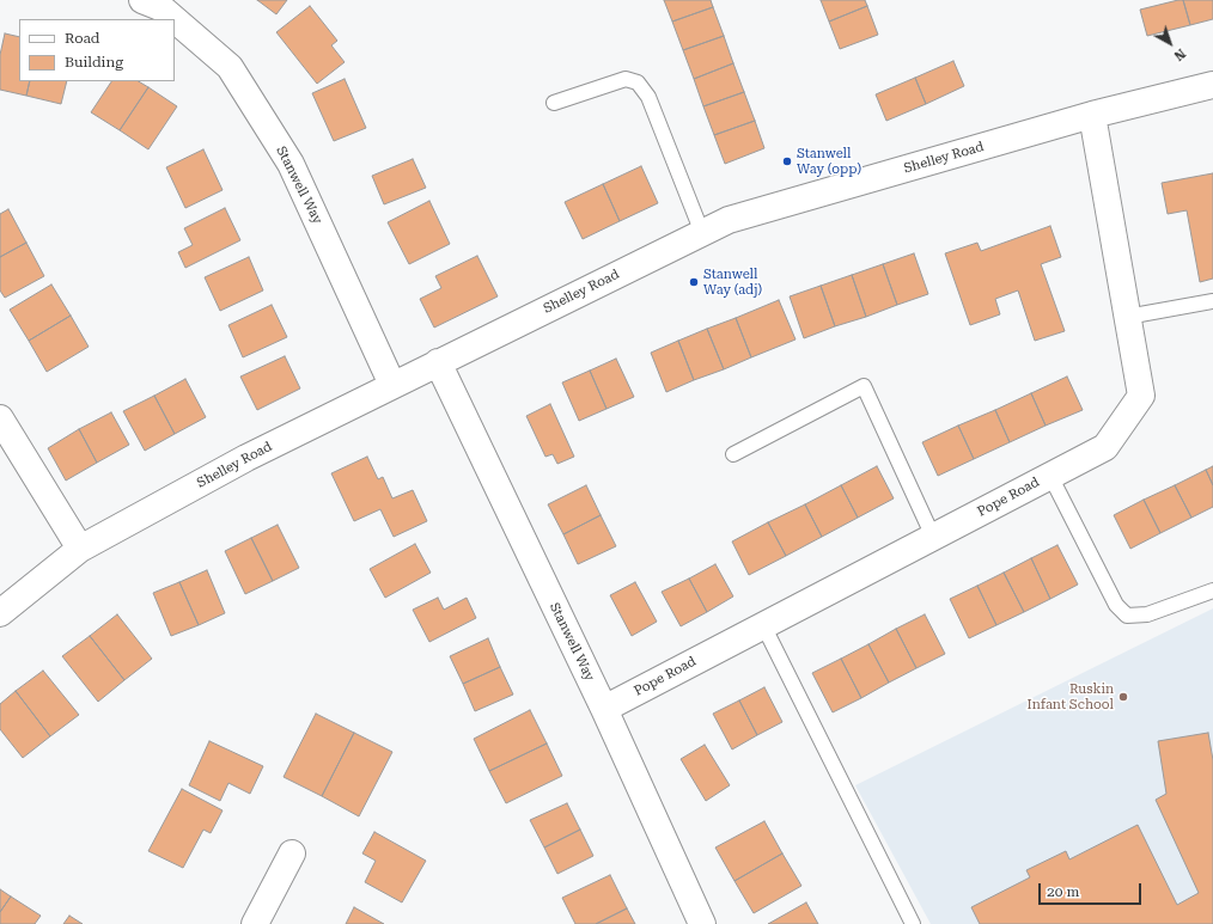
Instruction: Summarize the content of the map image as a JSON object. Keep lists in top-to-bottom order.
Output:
{
  "streets": {
    "street": ["Shelley Road", "Stanwell Way", "Pope Road"]
  },
  "crossings": [
    ["Shelley Road", "Stanwell Way"],
    ["Shelley Road", "Pope Road"],
    ["Stanwell Way", "Pope Road"]
  ],
  "places": ["Stanwell Way (opp)", "Stanwell Way (adj)", "Ruskin Infant School"],
  "legend": ["Road", "Building"],
  "scale_bar": "20 m",
  "north": "bottom right"
}
